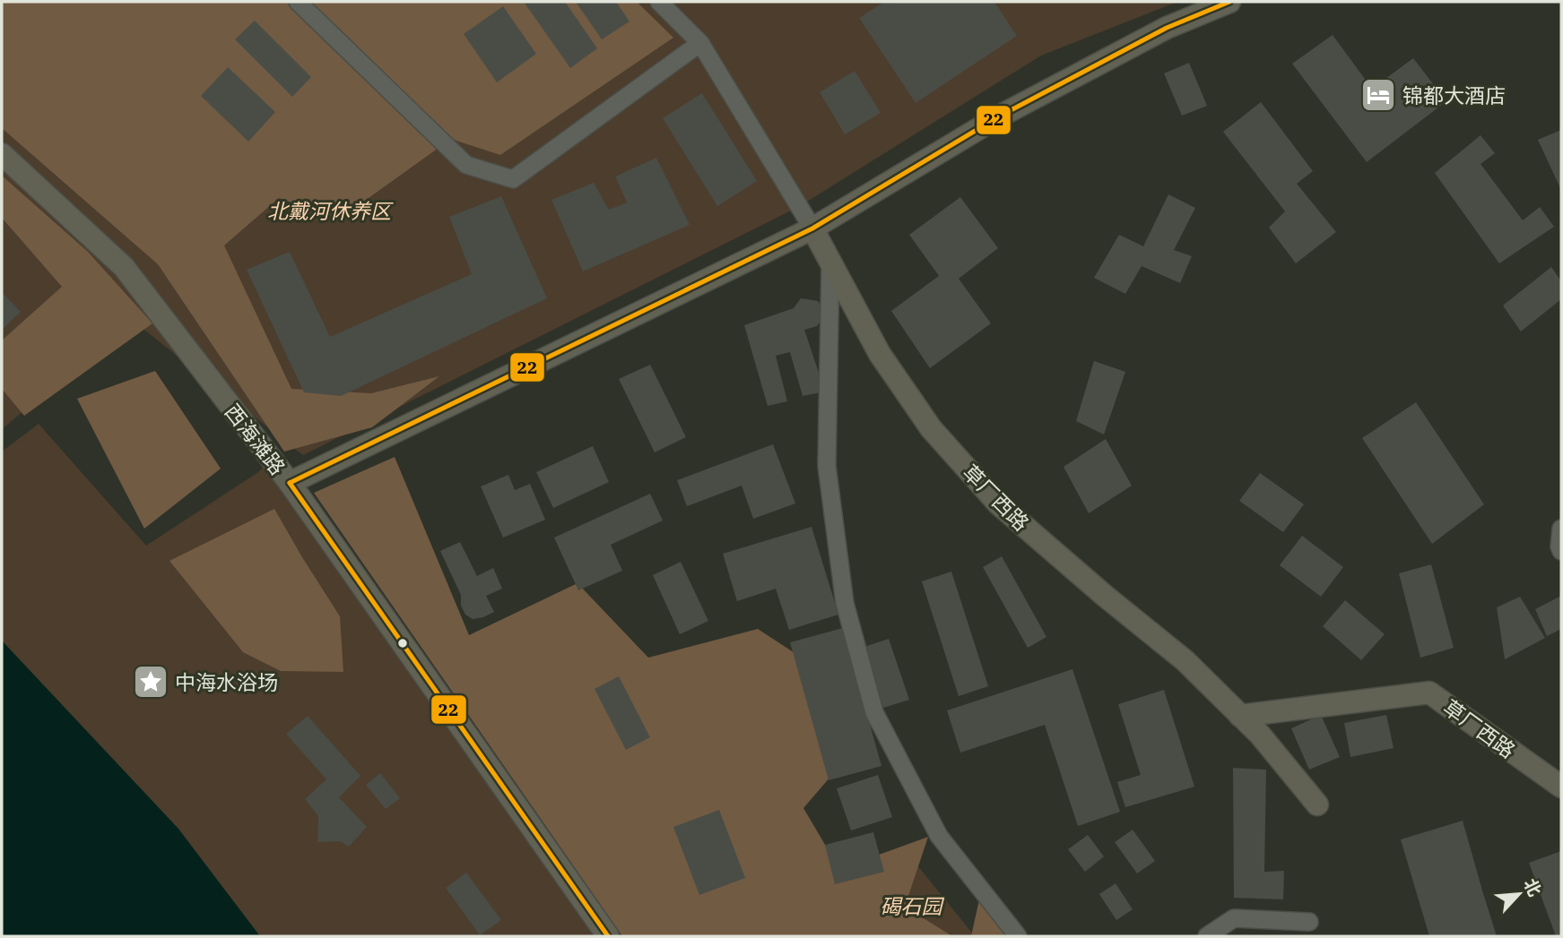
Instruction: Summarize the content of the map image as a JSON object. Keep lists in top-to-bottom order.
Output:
{
  "streets": {
    "main road": ["西海滩路", "草厂西路"]
  },
  "parks": ["北戴河休养区", "碣石园"],
  "places": {
    "hotel": ["锦都大酒店"],
    "place": ["中海水浴场"]
  },
  "lines": ["transit line 22"],
  "north": "top right"
}
